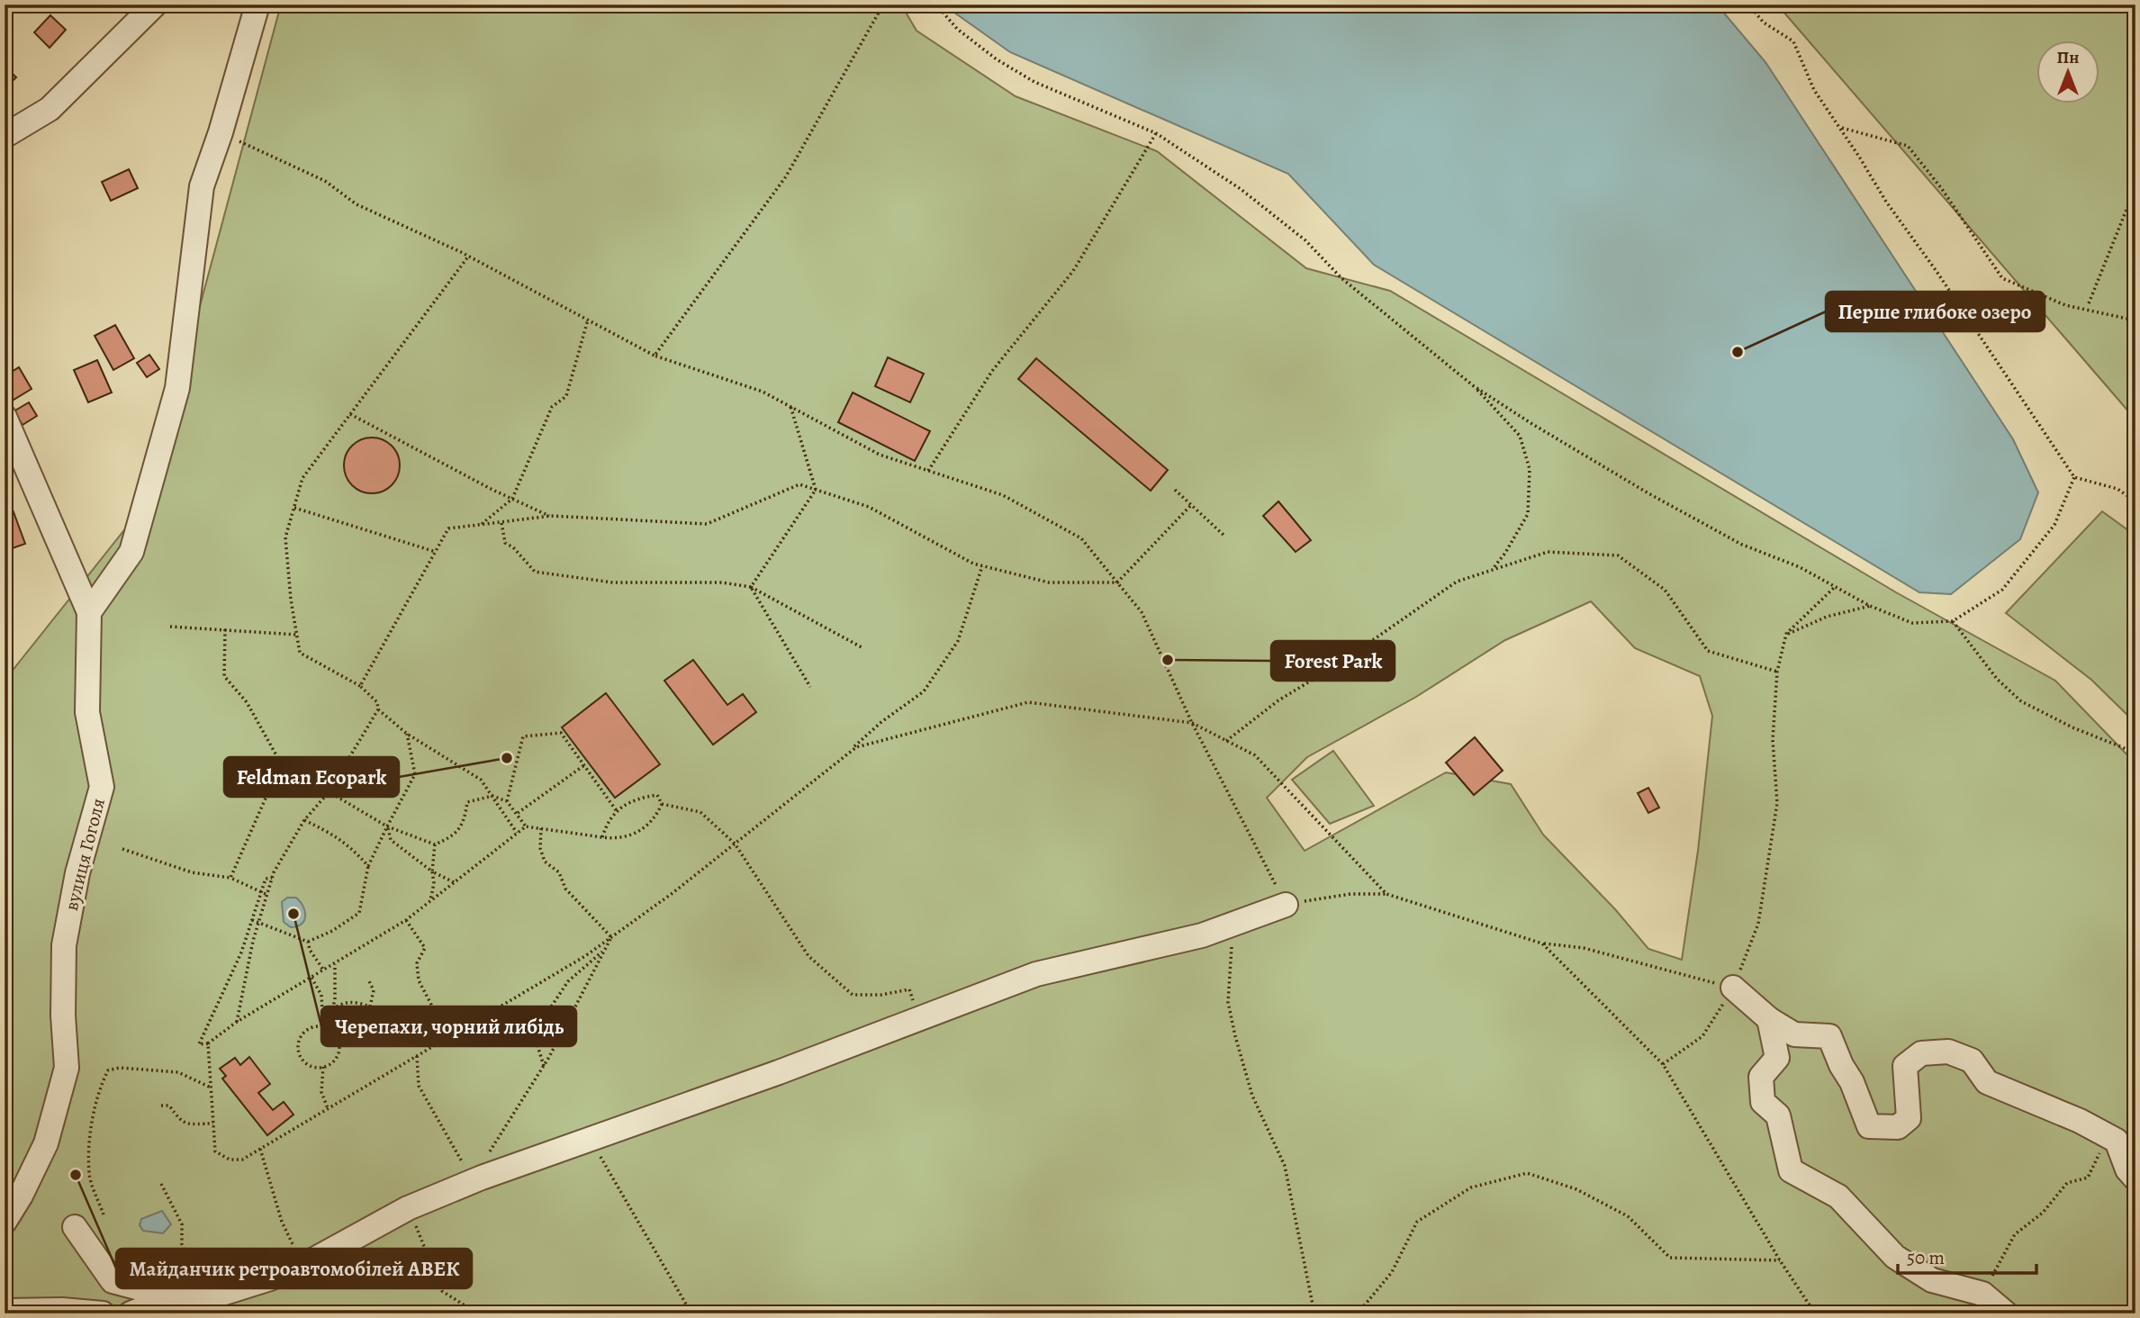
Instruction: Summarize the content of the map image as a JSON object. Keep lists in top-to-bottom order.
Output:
{
  "streets": {
    "street": ["вулиця Гоголя"]
  },
  "places": [
    "Перше глибоке озеро",
    "Forest Park",
    "Feldman Ecopark",
    "Черепахи, чорний либідь",
    "Майданчик ретроавтомобілей АВЕК"
  ],
  "scale_bar": "50 m",
  "north": "top"
}
